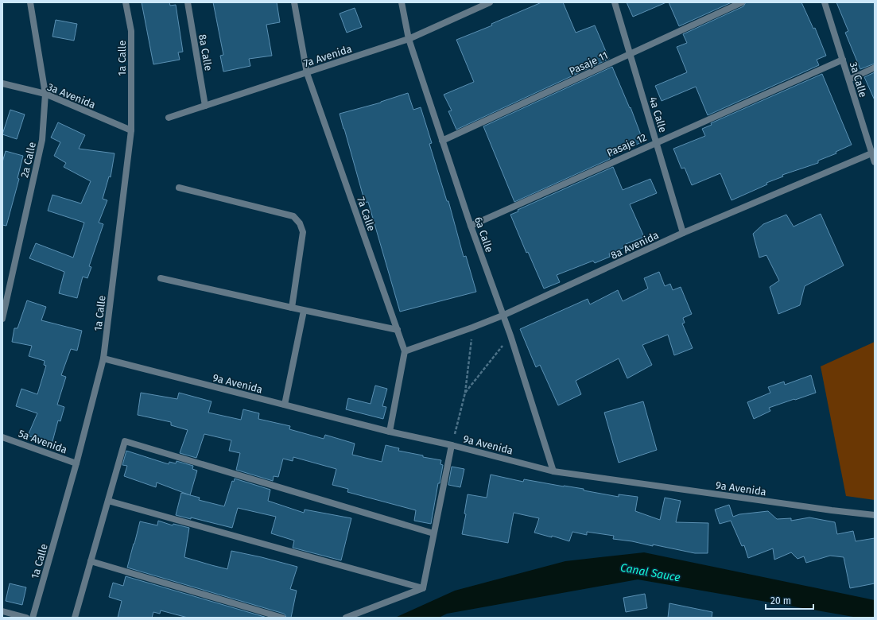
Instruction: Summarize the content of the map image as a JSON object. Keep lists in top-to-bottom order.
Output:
{
  "streets": {
    "street": [
      "8a Calle",
      "7a Avenida",
      "1a Calle",
      "Pasaje 11",
      "3a Calle",
      "3a Avenida",
      "4a Calle",
      "Pasaje 12",
      "2a Calle",
      "7a Calle",
      "6a Calle",
      "8a Avenida",
      "9a Avenida",
      "5a Avenida"
    ]
  },
  "crossings": [
    ["8a Calle", "7a Avenida"],
    ["7a Avenida", "7a Calle"],
    ["7a Avenida", "6a Calle"],
    ["1a Calle", "3a Avenida"],
    ["1a Calle", "9a Avenida"],
    ["1a Calle", "5a Avenida"],
    ["Pasaje 11", "4a Calle"],
    ["Pasaje 11", "6a Calle"],
    ["3a Calle", "Pasaje 12"],
    ["3a Calle", "8a Avenida"],
    ["3a Avenida", "2a Calle"],
    ["4a Calle", "Pasaje 12"],
    ["4a Calle", "8a Avenida"],
    ["Pasaje 12", "6a Calle"],
    ["7a Calle", "8a Avenida"],
    ["7a Calle", "9a Avenida"],
    ["6a Calle", "8a Avenida"],
    ["6a Calle", "9a Avenida"]
  ],
  "water": ["Canal Sauce"],
  "scale_bar": "20 m"
}
